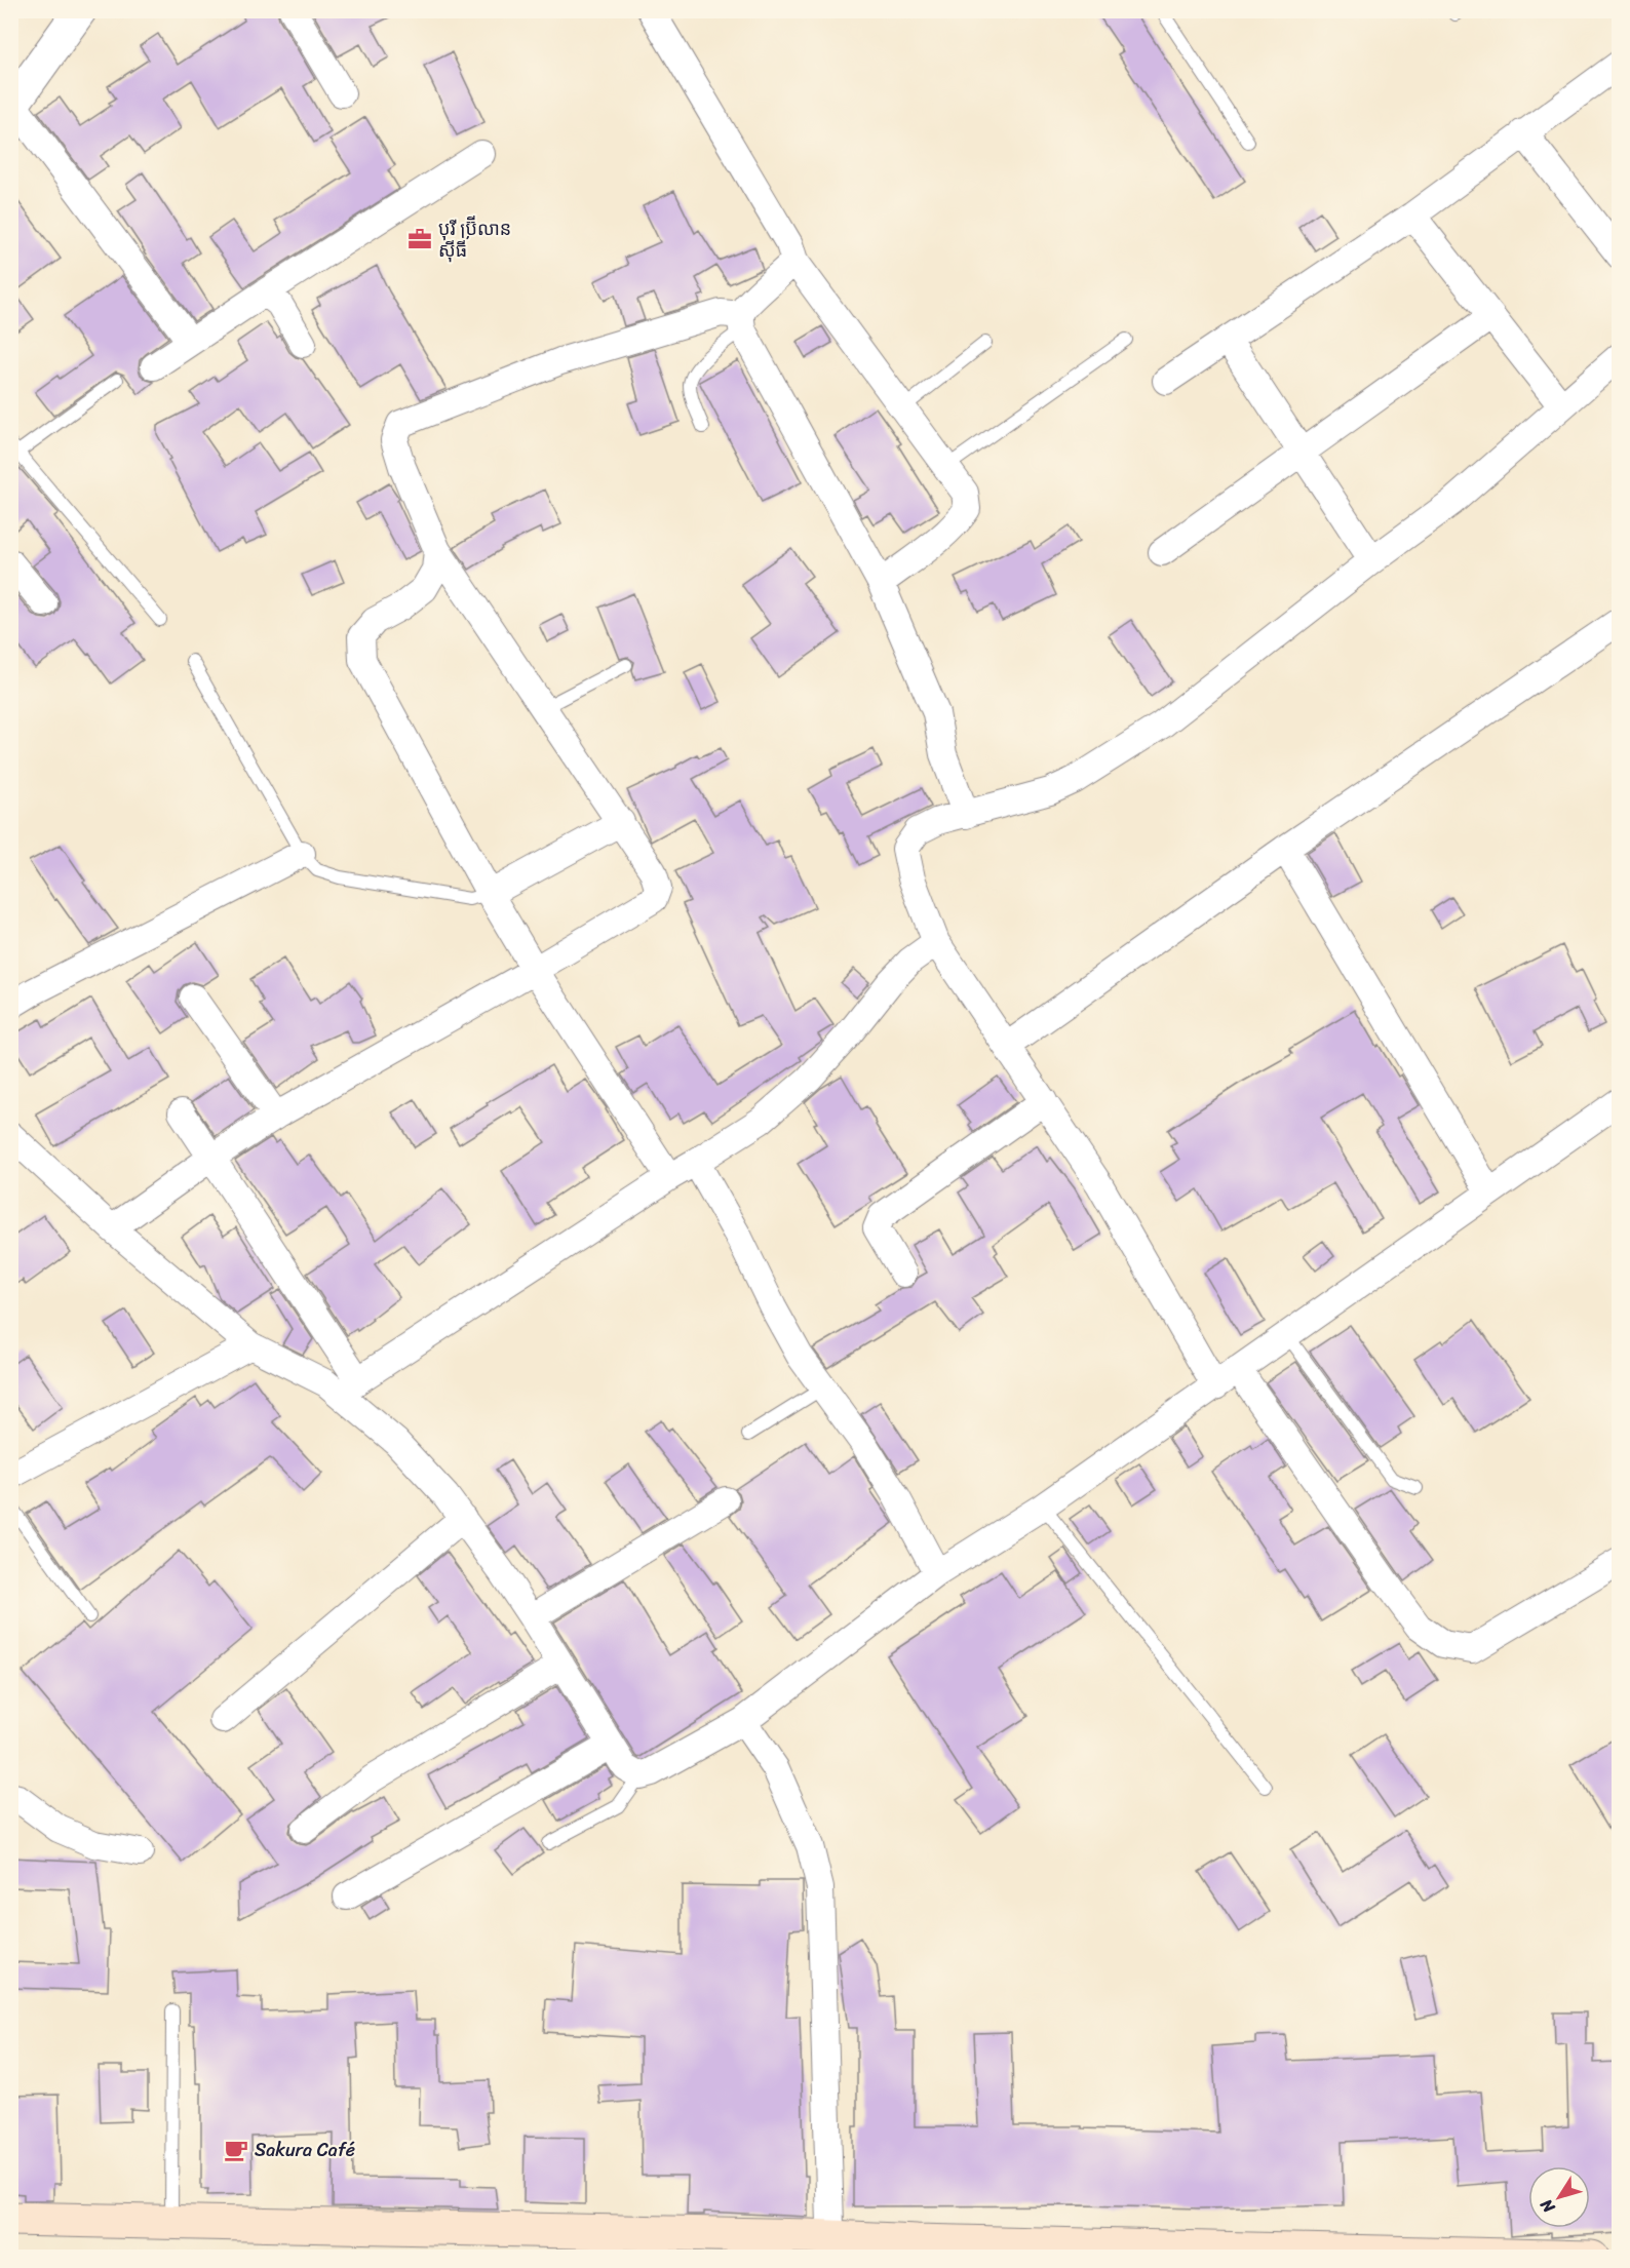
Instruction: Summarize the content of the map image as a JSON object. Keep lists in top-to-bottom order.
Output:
{
  "places": {
    "office": ["បុរី ប្រ៊ីលាន សុីធី"],
    "cafe": ["Sakura Café"]
  },
  "north": "bottom left"
}
